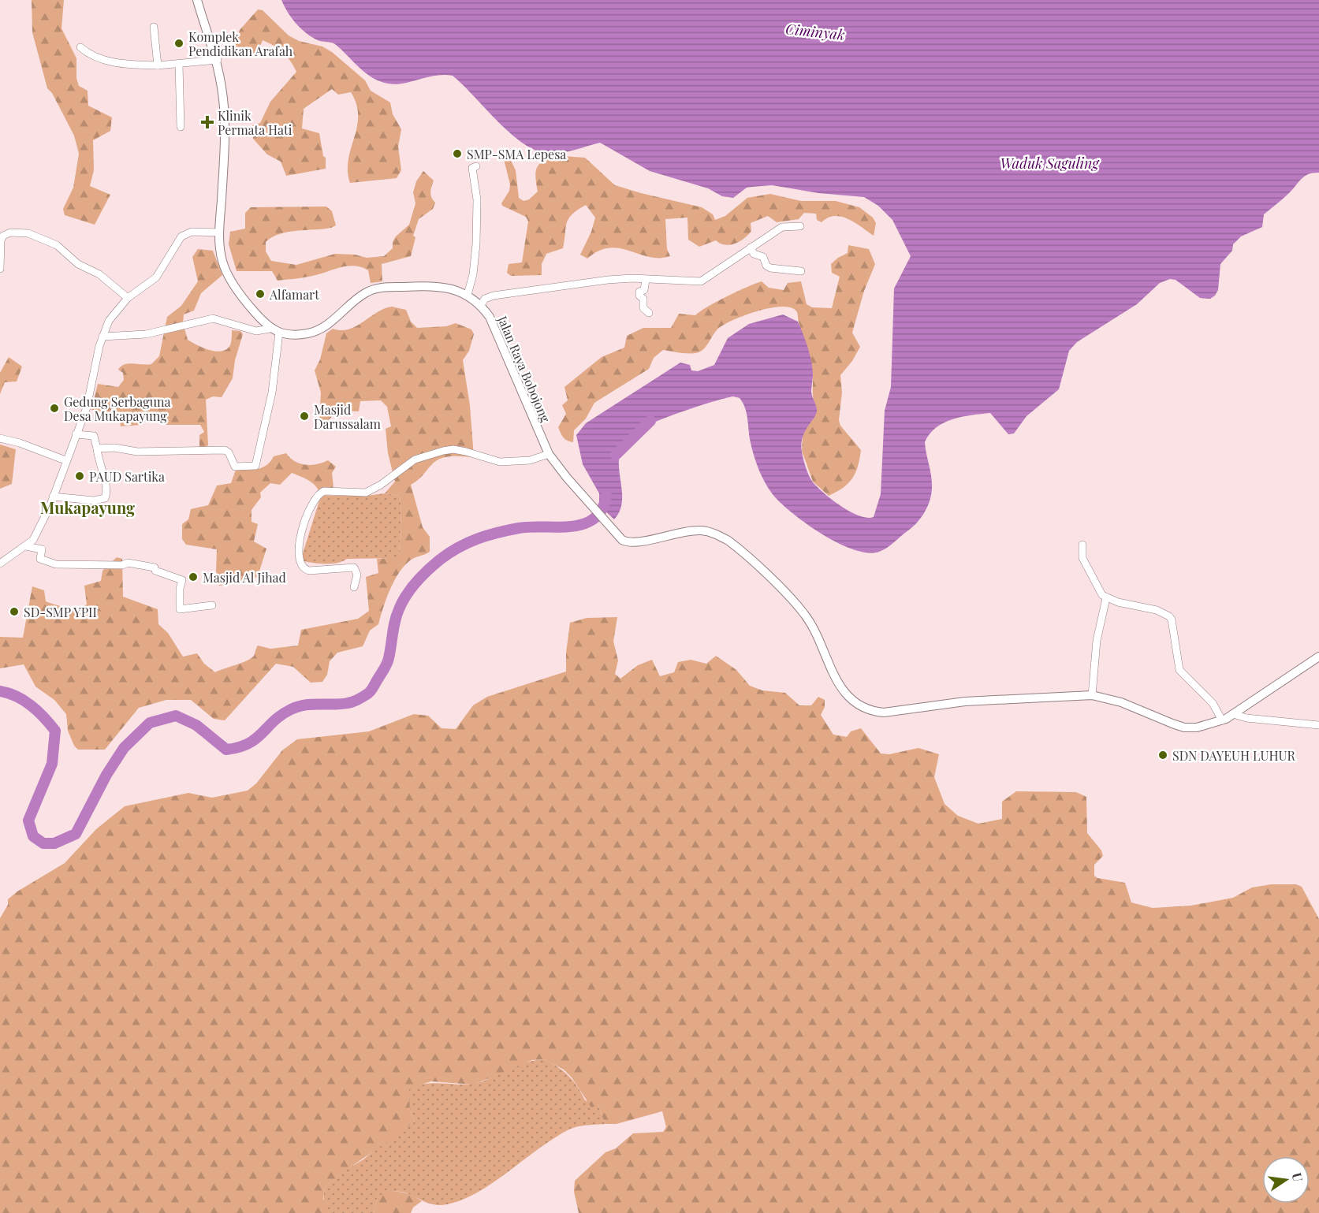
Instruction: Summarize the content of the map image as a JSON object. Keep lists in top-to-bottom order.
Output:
{
  "streets": {
    "main road": ["Jalan Raya Bobojong"]
  },
  "districts": ["Mukapayung"],
  "water": ["Ciminyak", "Waduk Saguling"],
  "places": {
    "other": [
      "Komplek Pendidikan Arafah",
      "SMP-SMA Lepesa",
      "Alfamart",
      "Gedung Serbaguna Desa Mukapayung",
      "Masjid Darussalam",
      "PAUD Sartika",
      "Masjid Al Jihad",
      "SD-SMP YPII",
      "SDN DAYEUH LUHUR"
    ],
    "health": ["Klinik Permata Hati"]
  },
  "north": "right"
}
